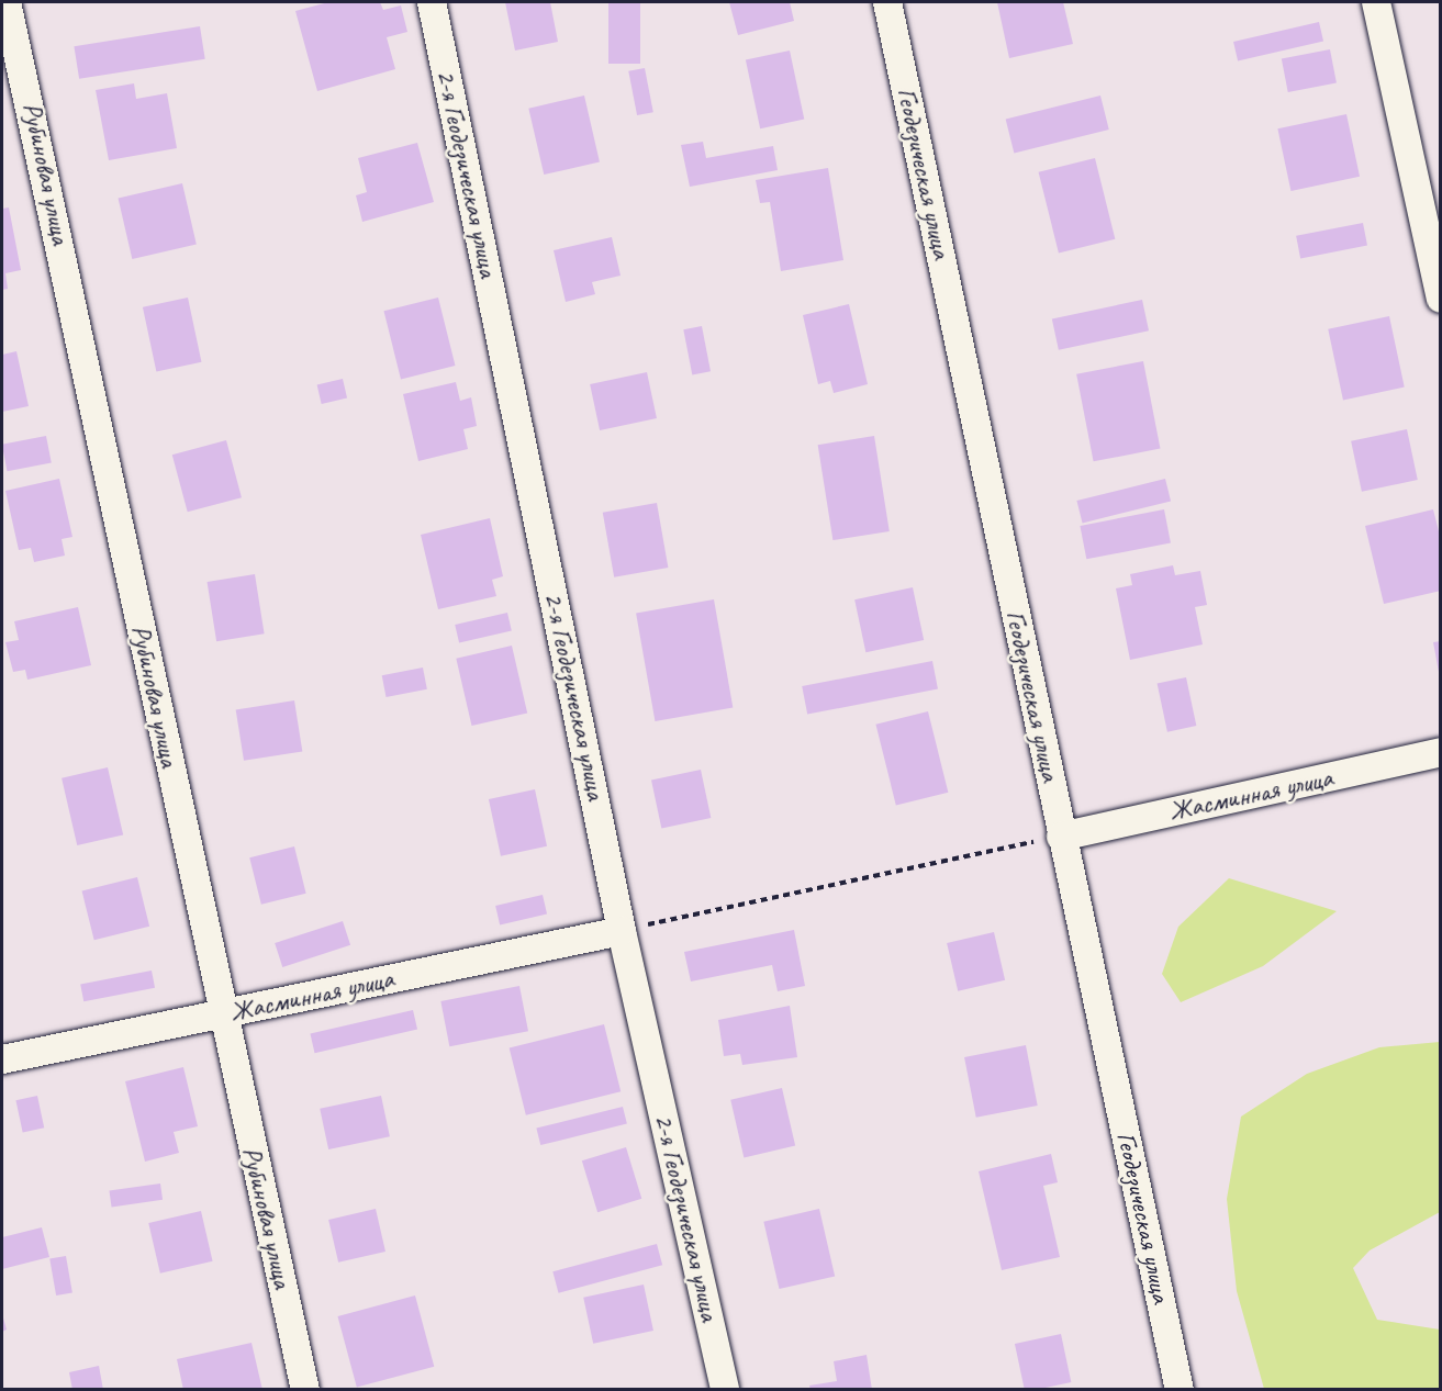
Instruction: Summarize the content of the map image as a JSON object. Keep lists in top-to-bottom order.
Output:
{
  "streets": {
    "street": [
      "Рубиновая улица",
      "2-я Геодезическая улица",
      "Геодезическая улица",
      "Жасминная улица"
    ]
  },
  "crossings": [
    ["Рубиновая улица", "Жасминная улица"],
    ["2-я Геодезическая улица", "Жасминная улица"],
    ["Геодезическая улица", "Жасминная улица"]
  ]
}
